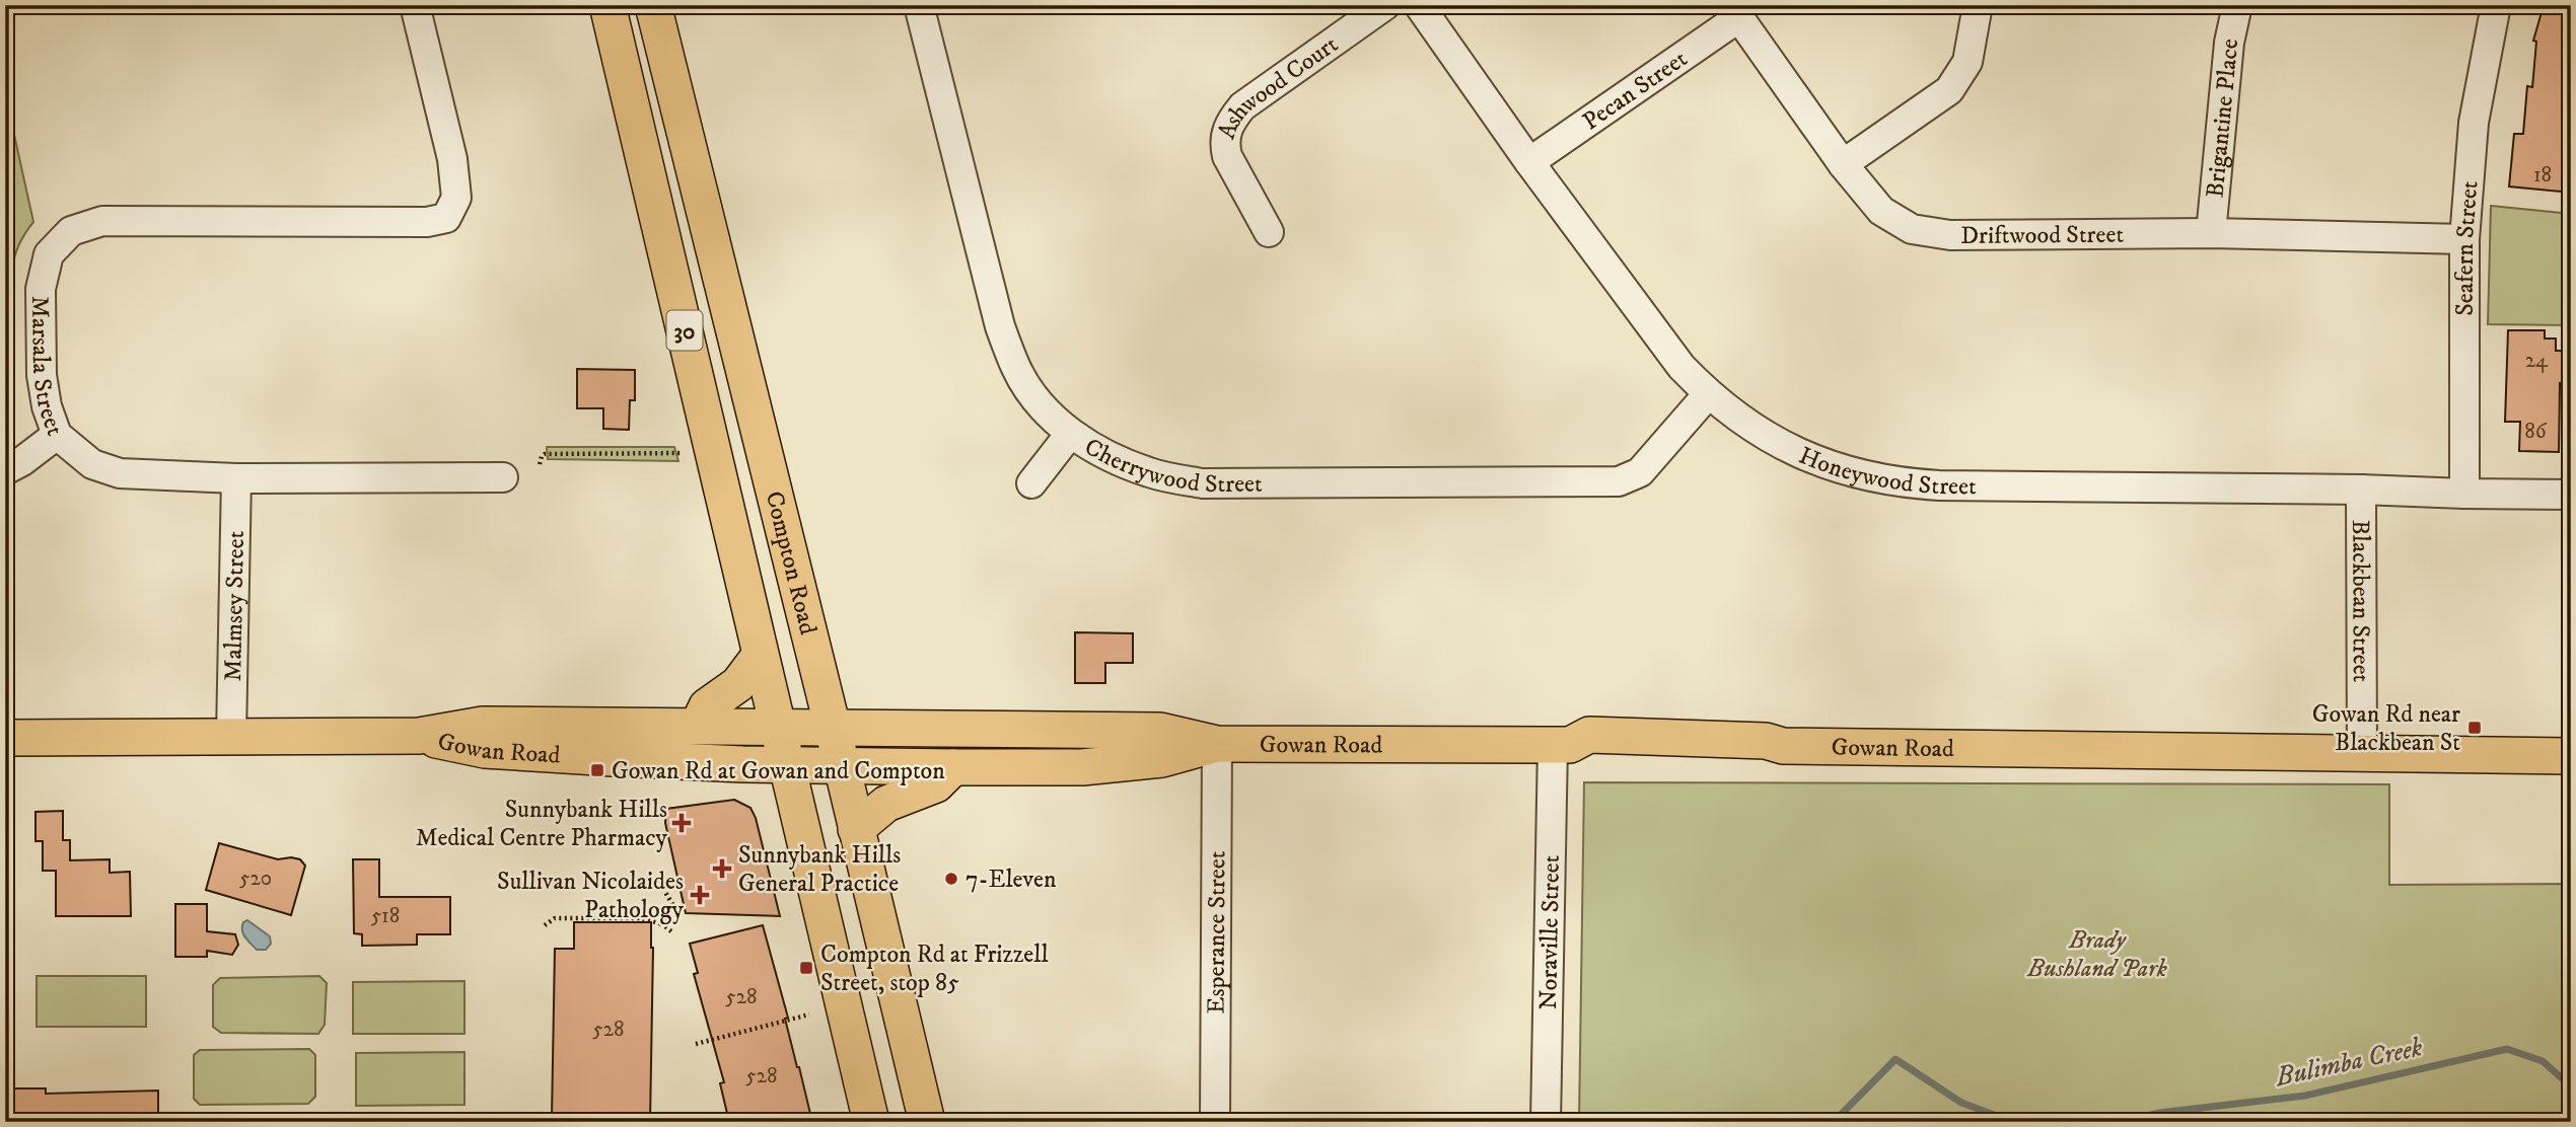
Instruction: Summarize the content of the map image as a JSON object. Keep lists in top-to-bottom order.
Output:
{
  "streets": {
    "main road": ["30", "Compton Road", "Gowan Road"],
    "street": [
      "Pecan Street",
      "Ashwood Court",
      "Brigantine Place",
      "Driftwood Street",
      "Seafern Street",
      "Marsala Street",
      "Cherrywood Street",
      "Honeywood Street",
      "Blackbean Street",
      "Malmsey Street",
      "Esperance Street",
      "Noraville Street"
    ]
  },
  "crossings": [
    ["Pecan Street", "Driftwood Street"],
    ["Pecan Street", "Honeywood Street"],
    ["Brigantine Place", "Driftwood Street"],
    ["Driftwood Street", "Seafern Street"],
    ["Seafern Street", "Honeywood Street"],
    ["Marsala Street", "Malmsey Street"],
    ["Cherrywood Street", "Honeywood Street"],
    ["Honeywood Street", "Blackbean Street"],
    ["Compton Road", "Gowan Road"],
    ["Blackbean Street", "Gowan Road"],
    ["Malmsey Street", "Gowan Road"],
    ["Gowan Road", "Esperance Street"],
    ["Gowan Road", "Noraville Street"]
  ],
  "water": ["Bulimba Creek"],
  "parks": ["Brady Bushland Park"],
  "places": {
    "transit": ["Gowan Rd near Blackbean St", "Gowan Rd at Gowan and Compton", "Compton Rd at Frizzell Street, stop 85"],
    "health": ["Sunnybank Hills Medical Centre Pharmacy", "Sunnybank Hills General Practice", "Sullivan Nicolaides Pathology"],
    "other": ["7-Eleven"]
  },
  "house_numbers": [
    "18",
    "24",
    "86",
    "520",
    "518",
    "528",
    "528",
    "528"
  ]
}
